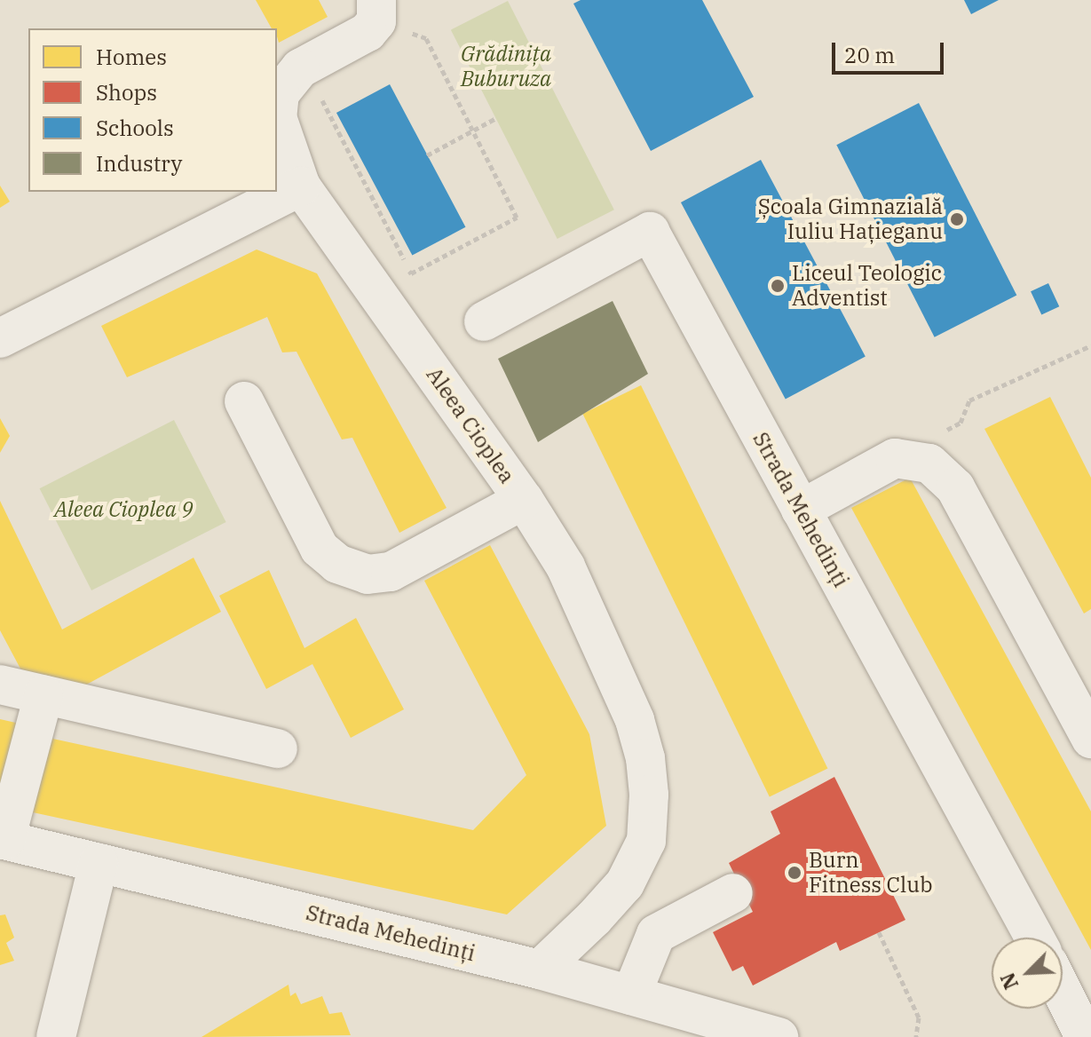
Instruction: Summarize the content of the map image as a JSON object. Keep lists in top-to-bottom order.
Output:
{
  "streets": {
    "street": ["Aleea Cioplea", "Strada Mehedinți"]
  },
  "crossings": [
    ["Aleea Cioplea", "Strada Mehedinți"]
  ],
  "parks": ["Grădinița Buburuza", "Aleea Cioplea 9"],
  "places": ["Școala Gimnazială Iuliu Hațieganu", "Liceul Teologic Adventist", "Burn Fitness Club"],
  "legend": [
    "Homes",
    "Shops",
    "Schools",
    "Industry"
  ],
  "scale_bar": "20 m",
  "north": "bottom left"
}
